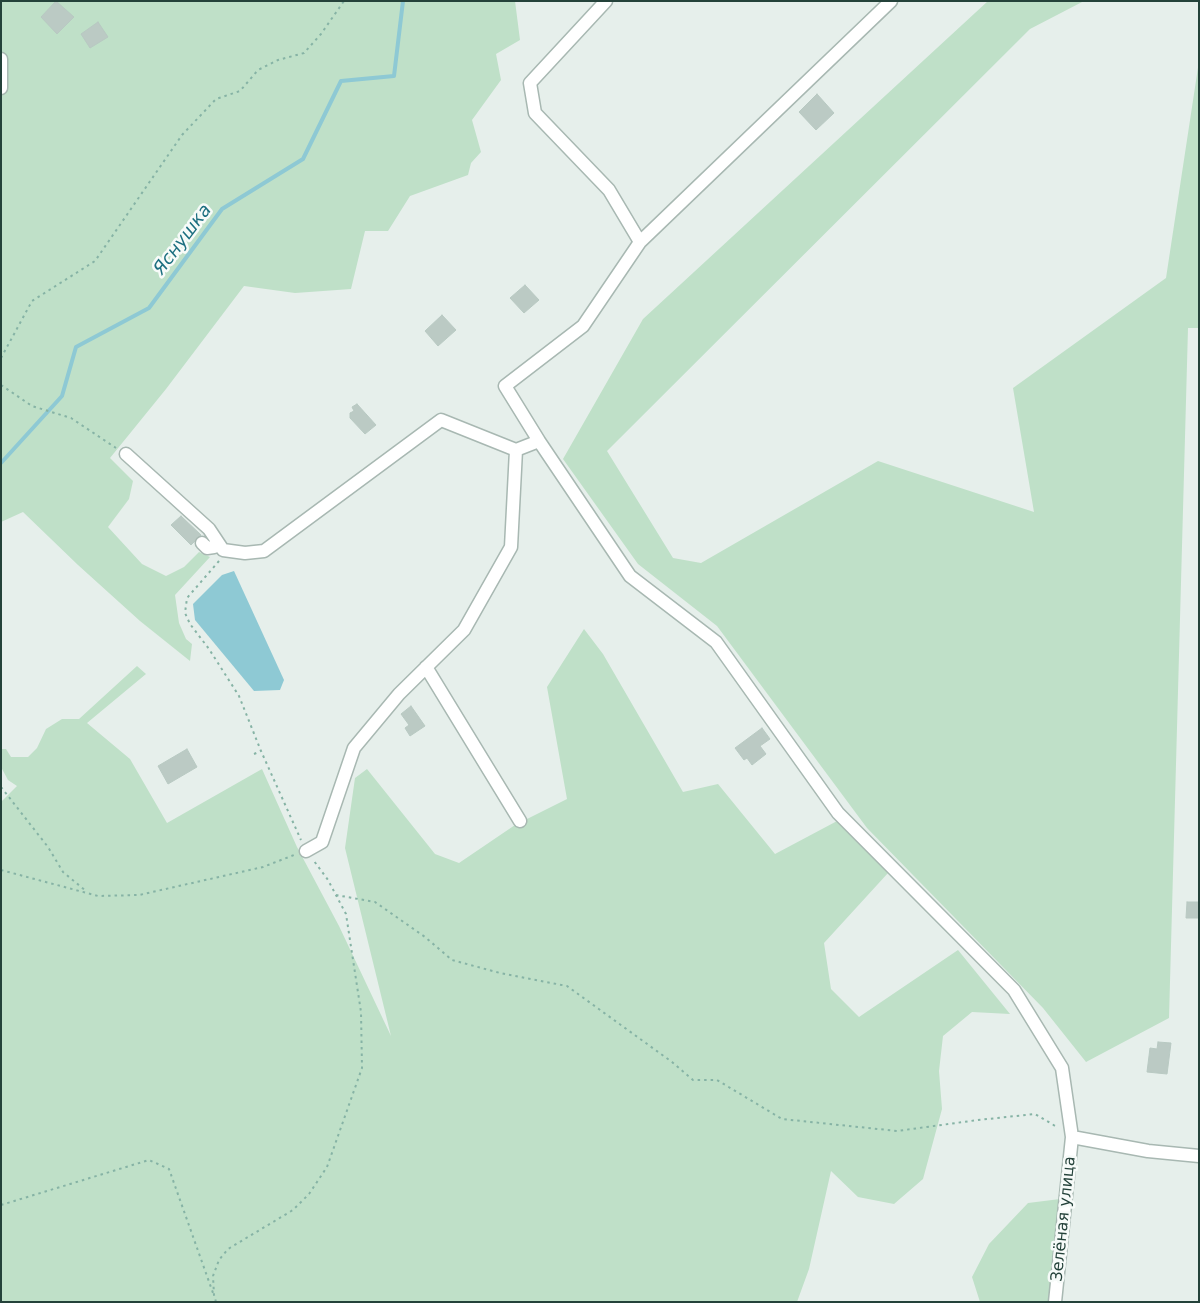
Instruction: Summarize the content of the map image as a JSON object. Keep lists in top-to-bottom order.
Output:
{
  "streets": {
    "street": ["Зелёная улица"]
  },
  "water": ["Яснушка"]
}
